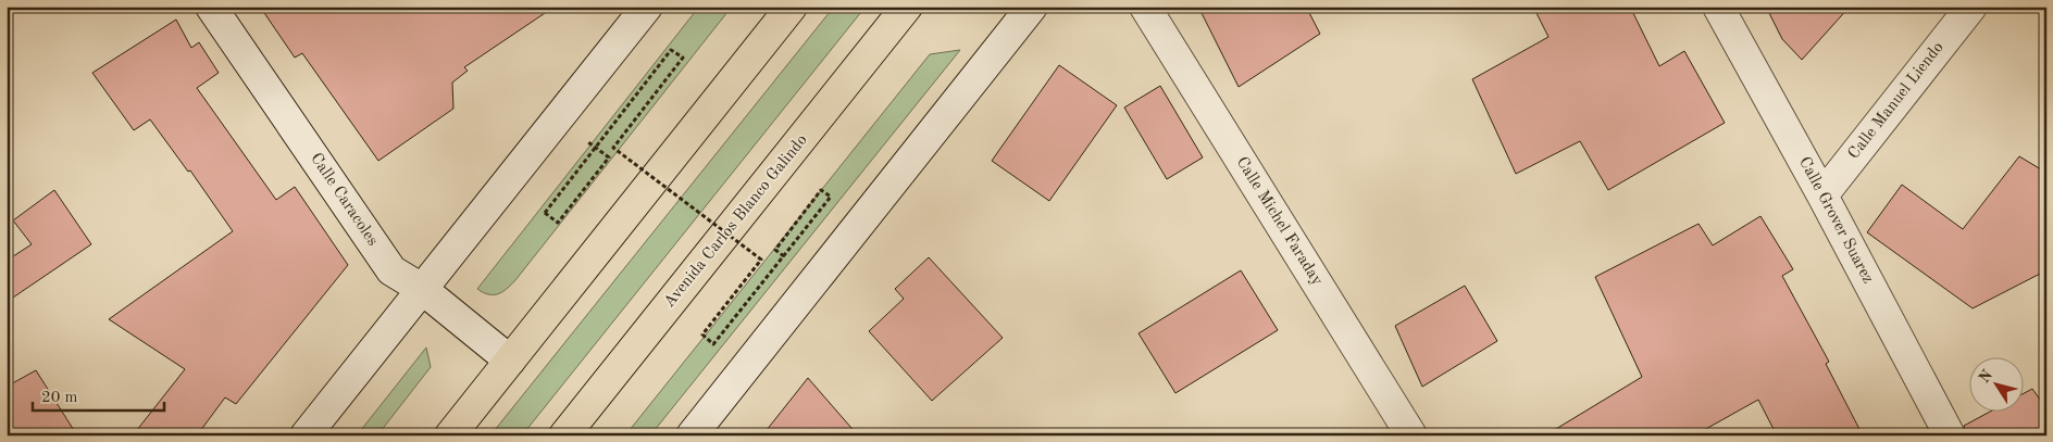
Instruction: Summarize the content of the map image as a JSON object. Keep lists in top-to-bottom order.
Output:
{
  "streets": {
    "highway": ["Avenida Carlos Blanco Galindo"],
    "street": [
      "Calle Manuel Liendo",
      "Calle Caracoles",
      "Calle Grover Suarez",
      "Calle Michel Faraday"
    ]
  },
  "crossings": [
    ["Calle Manuel Liendo", "Calle Grover Suarez"]
  ],
  "scale_bar": "20 m",
  "north": "top left"
}
